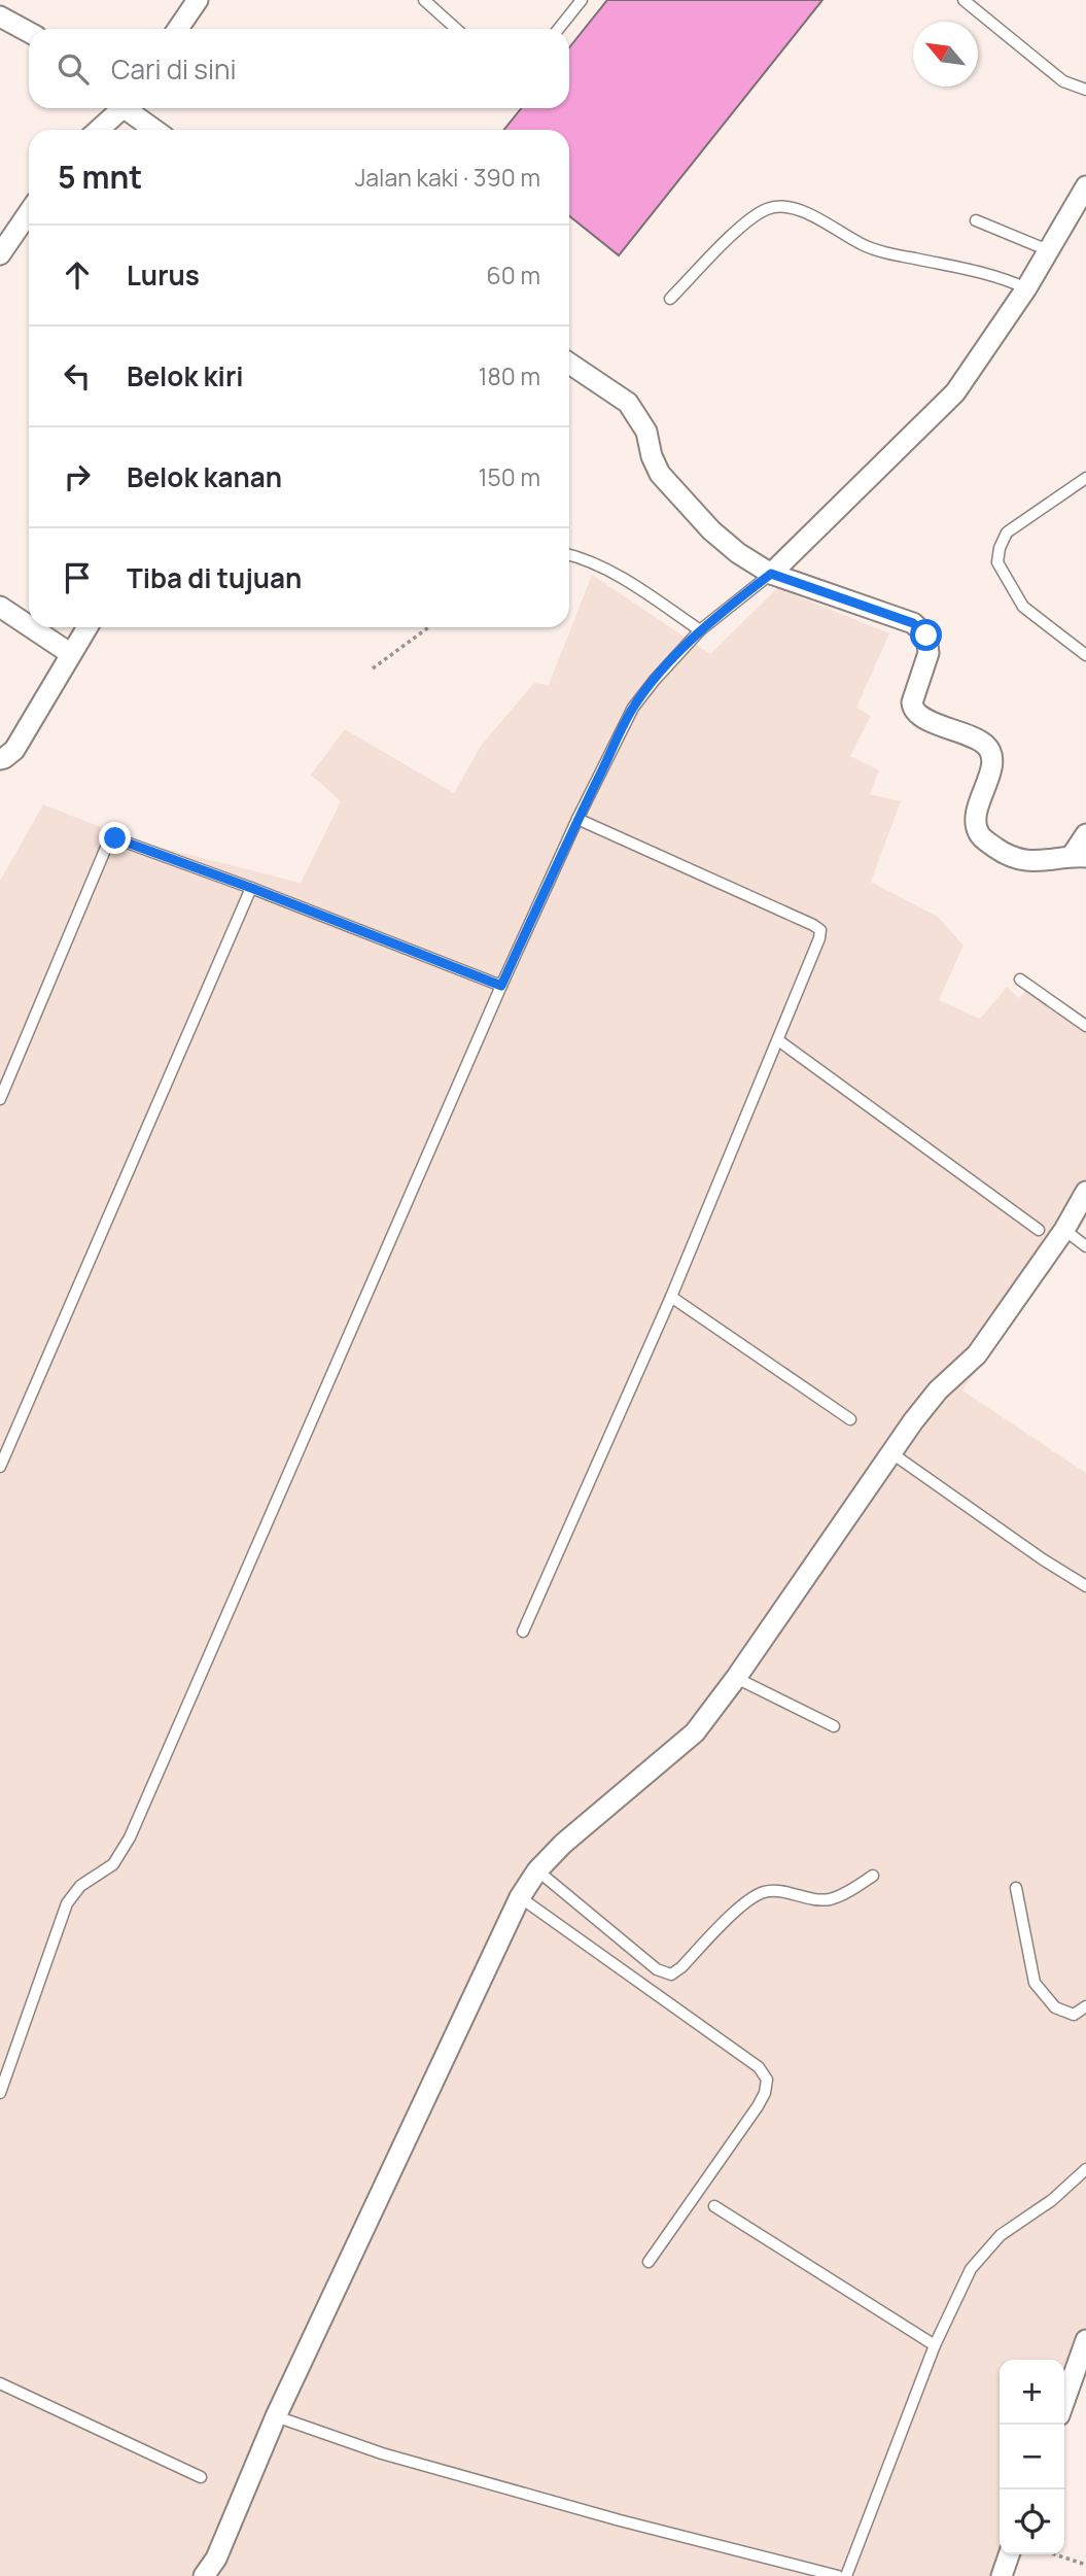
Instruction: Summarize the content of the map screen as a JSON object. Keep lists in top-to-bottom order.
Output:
{
  "north": "top left",
  "page": {
    "search": "Cari di sini",
    "heading": ["5 mnt", "Jalan kaki · 390 m"],
    "list": [
      ["Lurus", "60 m"],
      ["Belok kiri", "180 m"],
      ["Belok kanan", "150 m"],
      "Tiba di tujuan"
    ],
    "map_buttons": ["+", "−"]
  }
}
